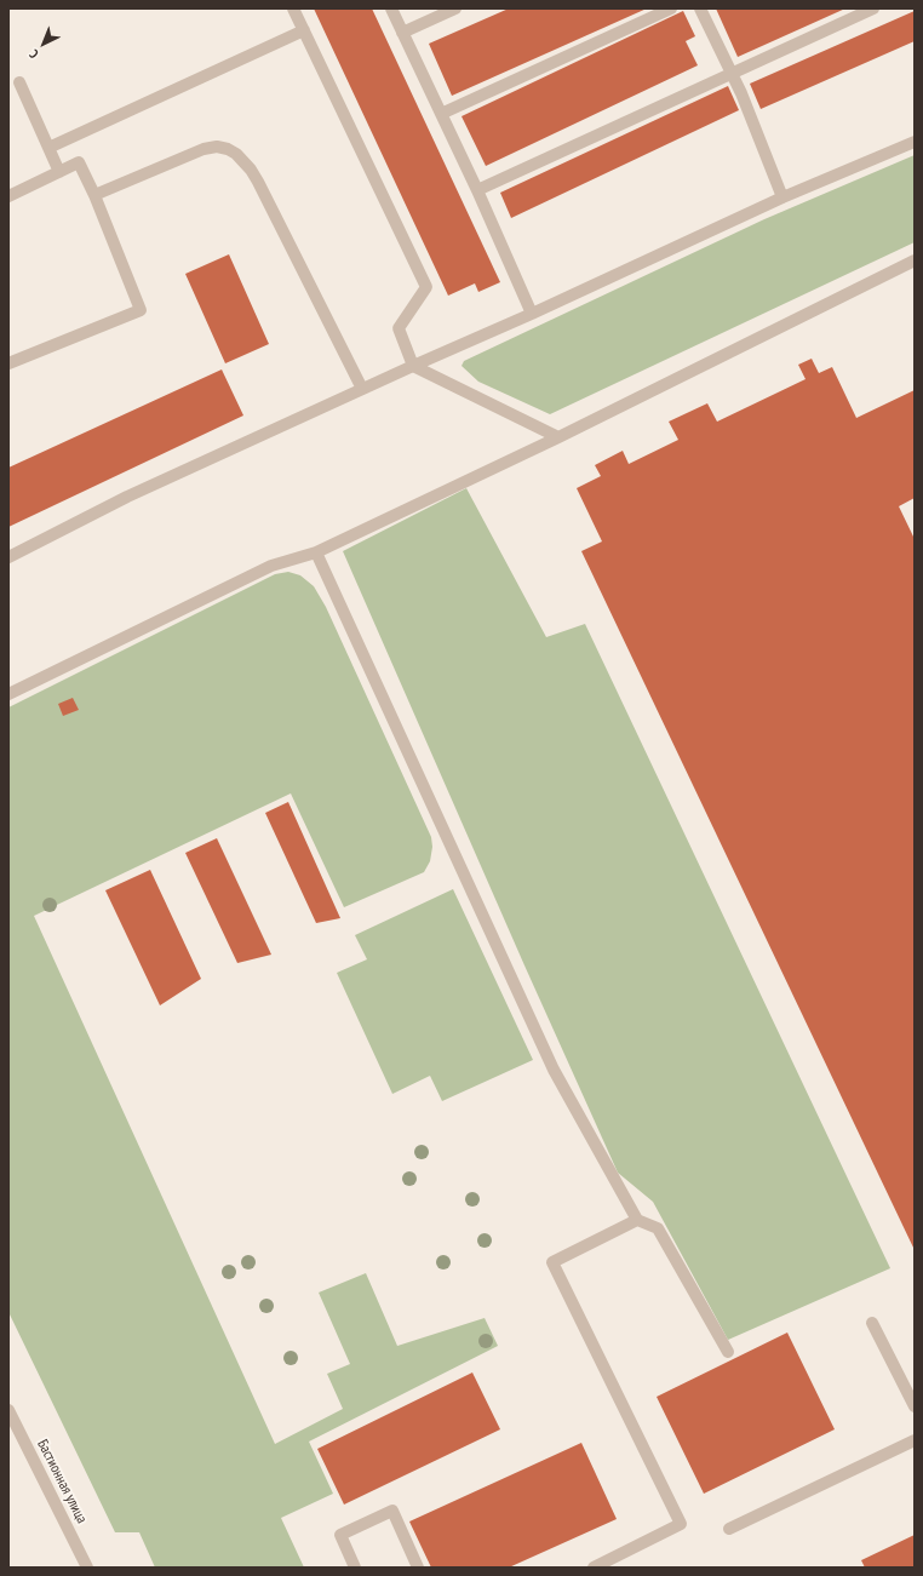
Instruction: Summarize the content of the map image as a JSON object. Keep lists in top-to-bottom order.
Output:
{
  "streets": {
    "street": ["Бастионная улица"]
  },
  "north": "bottom left"
}
